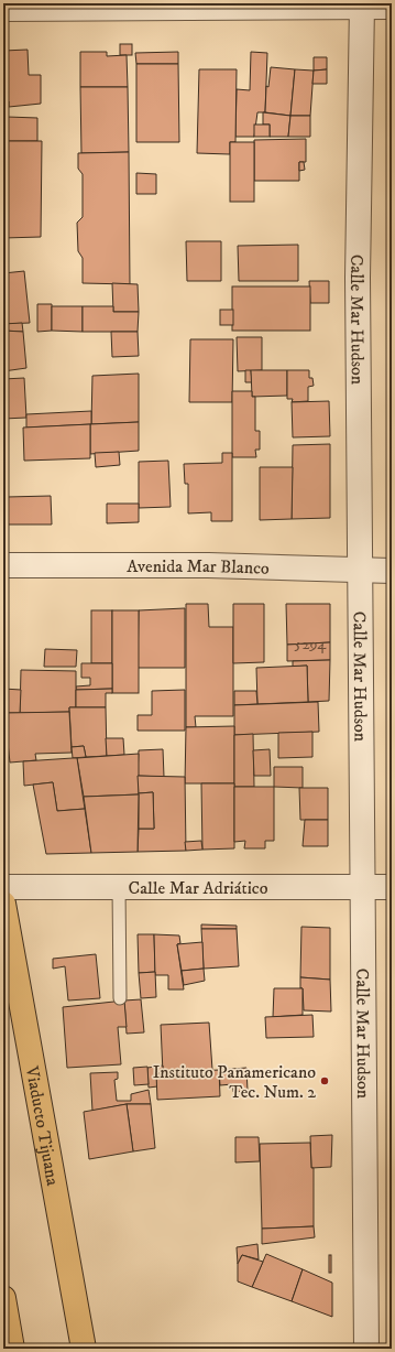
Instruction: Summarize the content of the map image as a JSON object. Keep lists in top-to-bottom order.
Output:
{
  "streets": {
    "highway": ["Viaducto Tijuana"],
    "street": ["Calle Mar Hudson", "Avenida Mar Blanco", "Calle Mar Adriático"]
  },
  "crossings": [
    ["Calle Mar Hudson", "Avenida Mar Blanco"],
    ["Calle Mar Hudson", "Calle Mar Adriático"]
  ],
  "places": ["Instituto Panamericano Tec. Num. 2"],
  "house_numbers": ["5294"]
}
